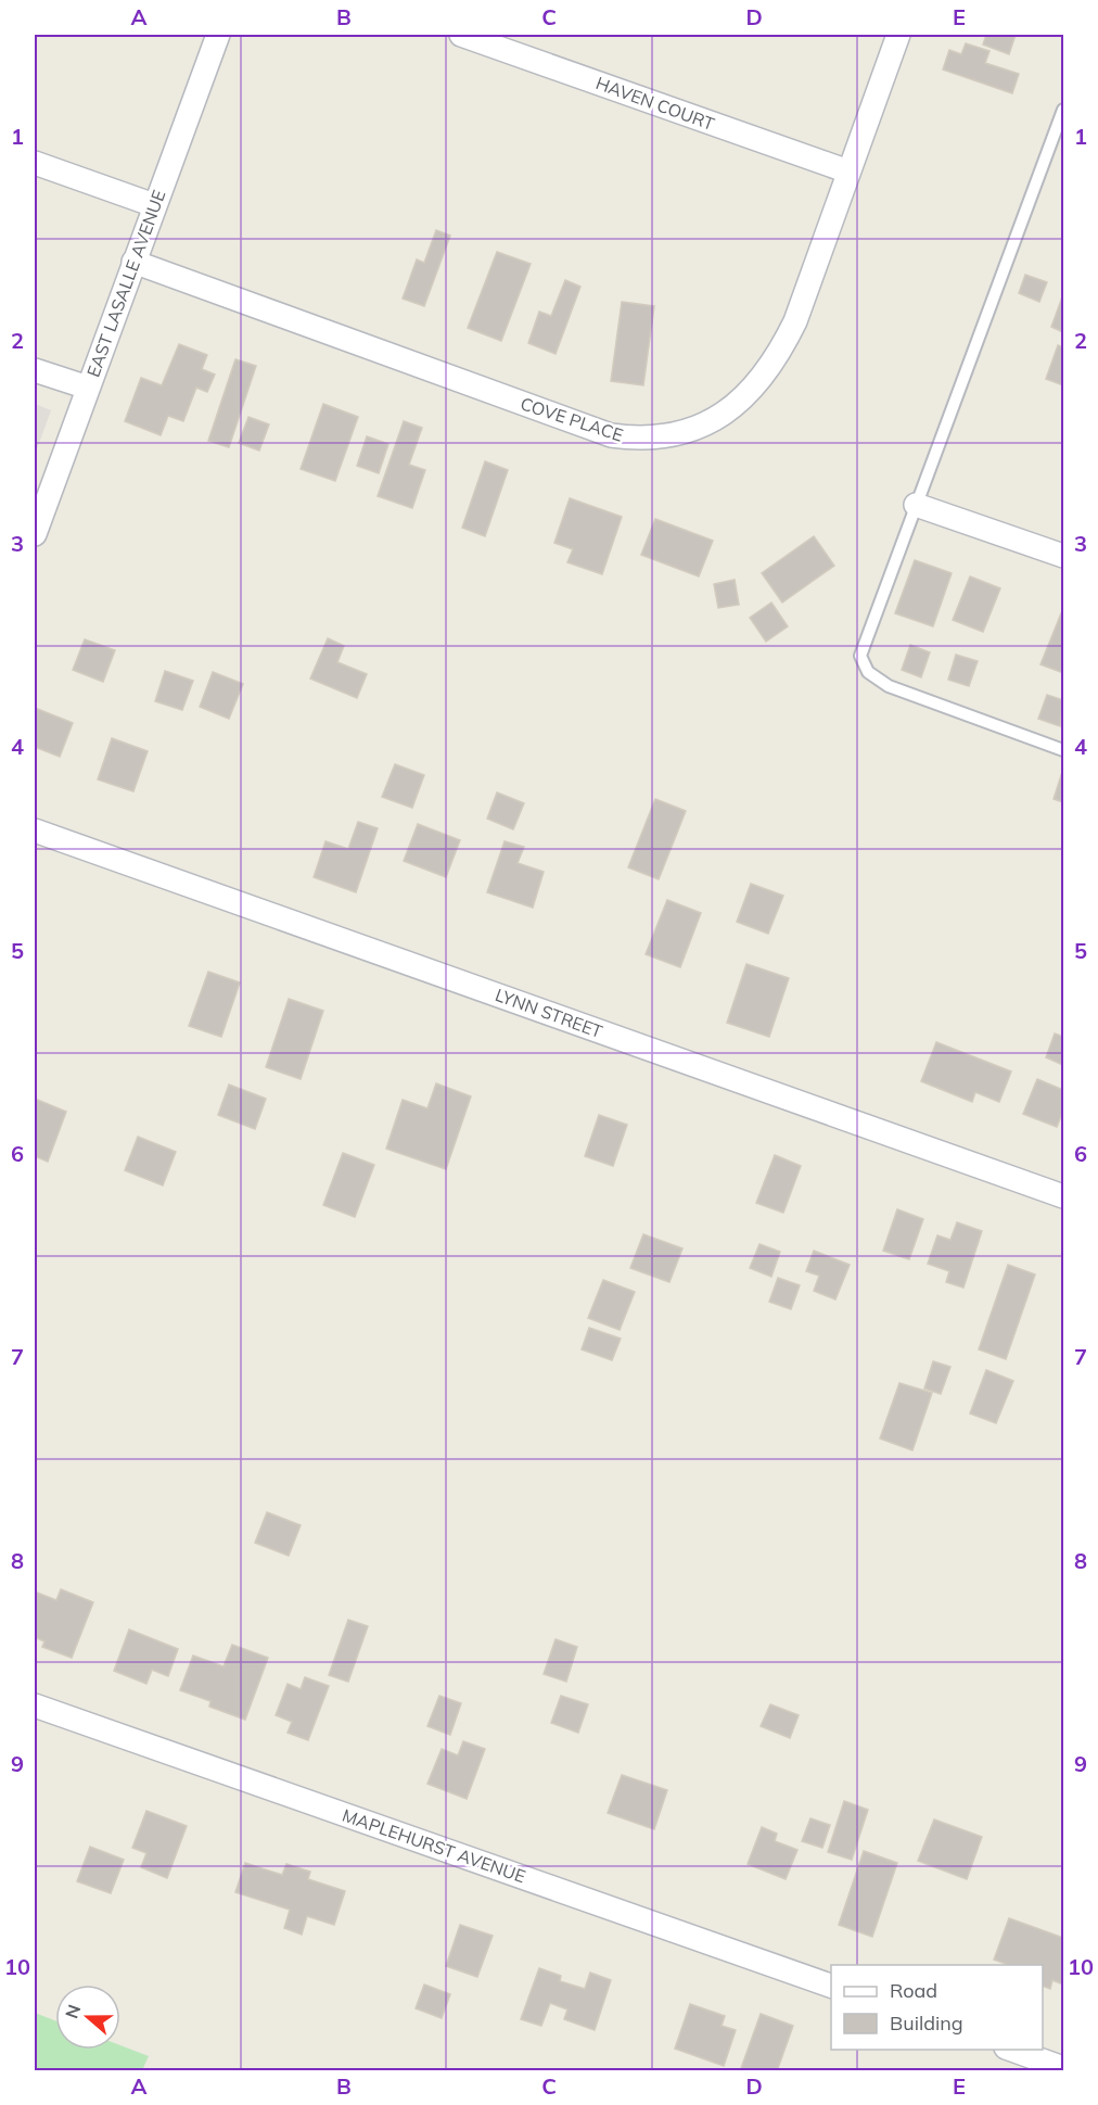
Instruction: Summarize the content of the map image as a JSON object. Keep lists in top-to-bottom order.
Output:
{
  "streets": {
    "street": [
      "HAVEN COURT",
      "EAST LASALLE AVENUE",
      "COVE PLACE",
      "LYNN STREET",
      "MAPLEHURST AVENUE"
    ]
  },
  "crossings": [
    ["HAVEN COURT", "COVE PLACE"],
    ["EAST LASALLE AVENUE", "COVE PLACE"]
  ],
  "legend": ["Road", "Building"],
  "north": "left",
  "grid": {
    "columns": [
      "A",
      "B",
      "C",
      "D",
      "E"
    ],
    "rows": [
      "1",
      "2",
      "3",
      "4",
      "5",
      "6",
      "7",
      "8",
      "9",
      "10"
    ]
  }
}
